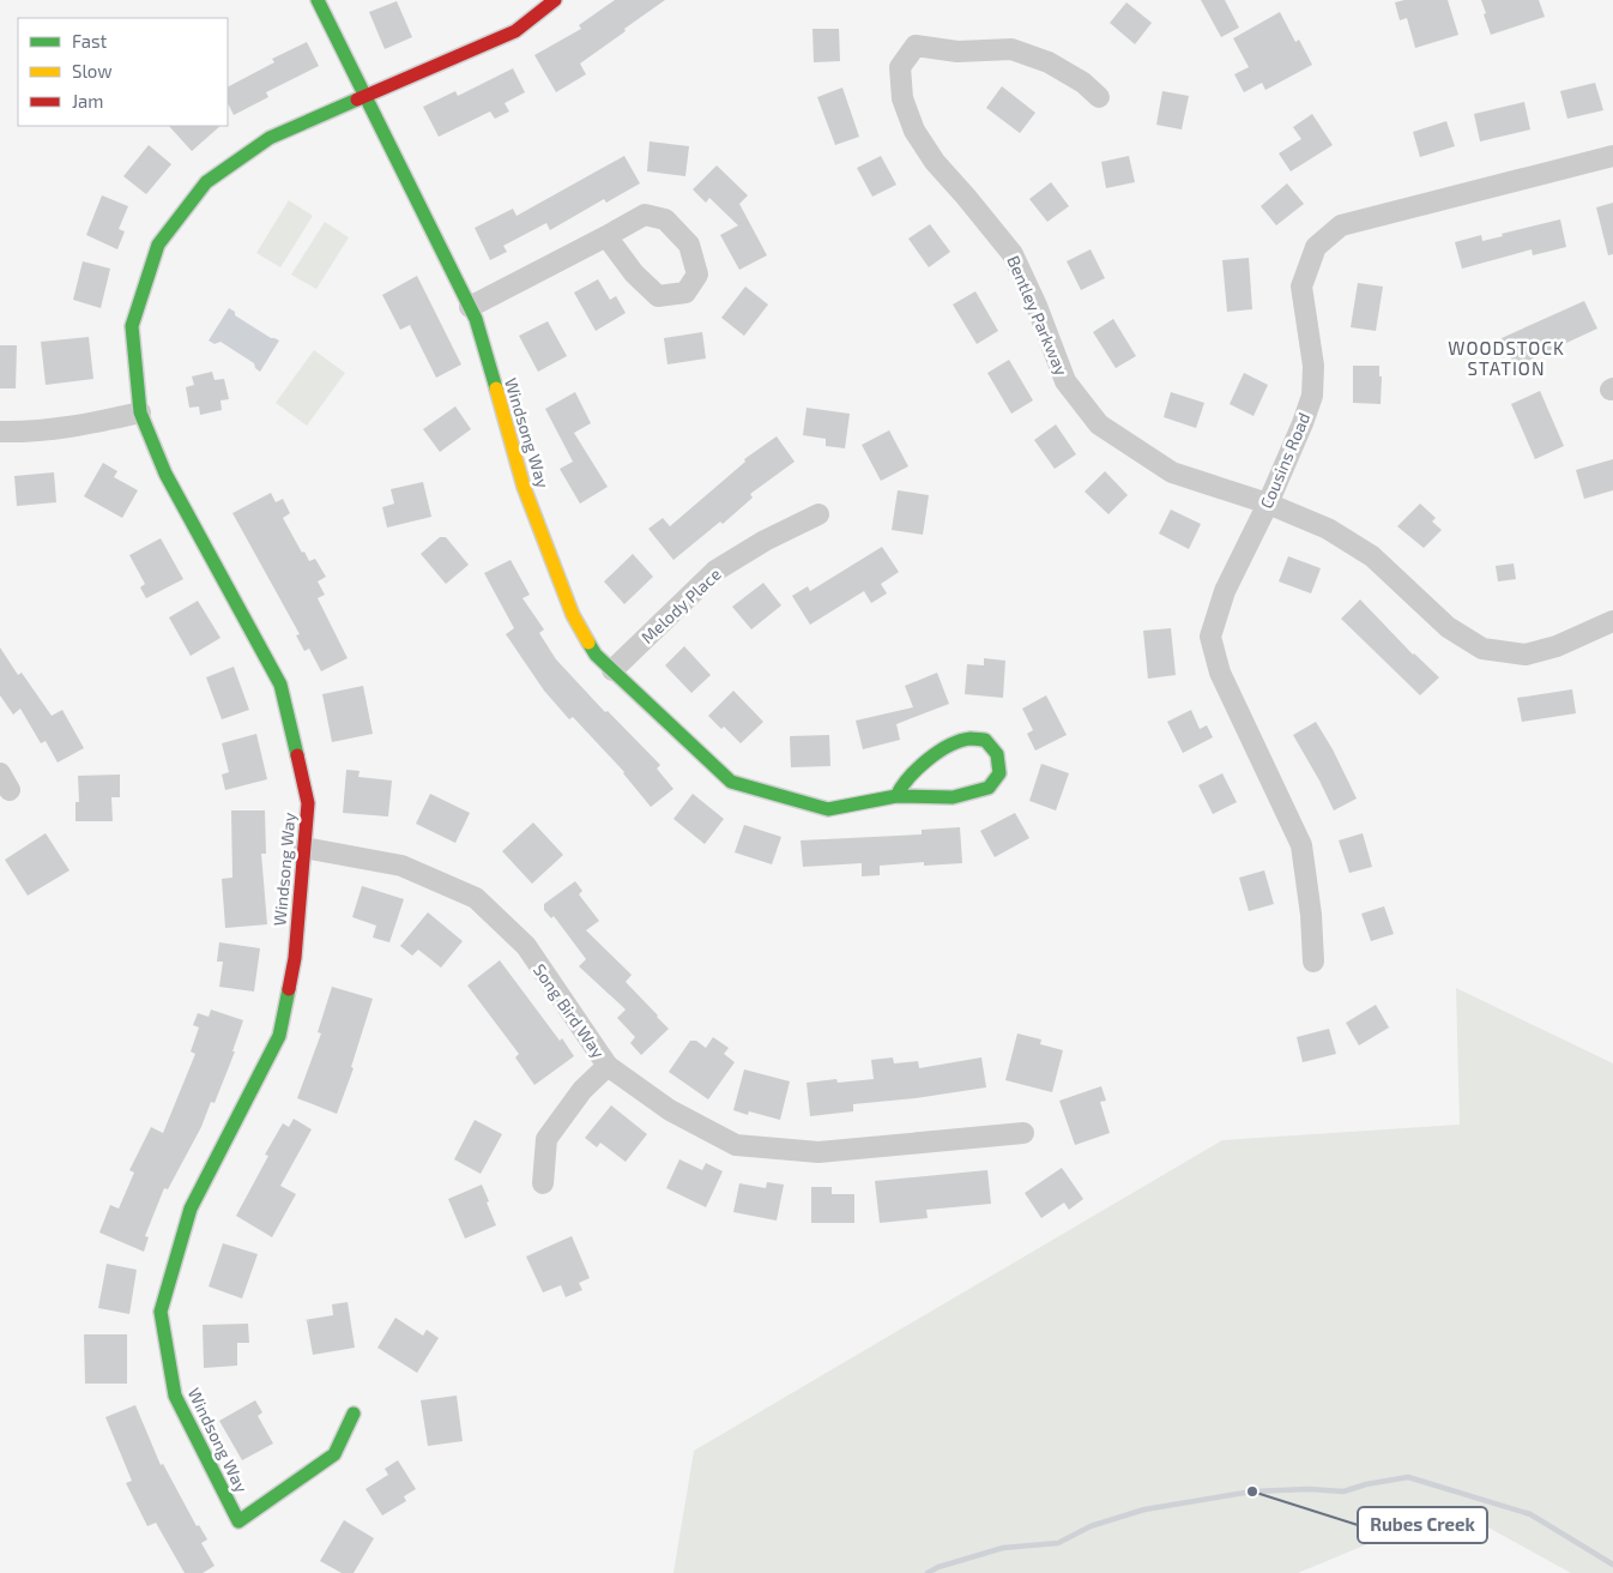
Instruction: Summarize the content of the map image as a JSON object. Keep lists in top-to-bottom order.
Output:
{
  "streets": {
    "street": [
      "Bentley Parkway",
      "Windsong Way",
      "Cousins Road",
      "Melody Place",
      "Song Bird Way"
    ]
  },
  "crossings": [
    ["Bentley Parkway", "Cousins Road"],
    ["Windsong Way", "Melody Place"],
    ["Windsong Way", "Song Bird Way"]
  ],
  "districts": ["WOODSTOCK STATION"],
  "places": ["Rubes Creek"],
  "legend": ["Fast", "Slow", "Jam"]
}
